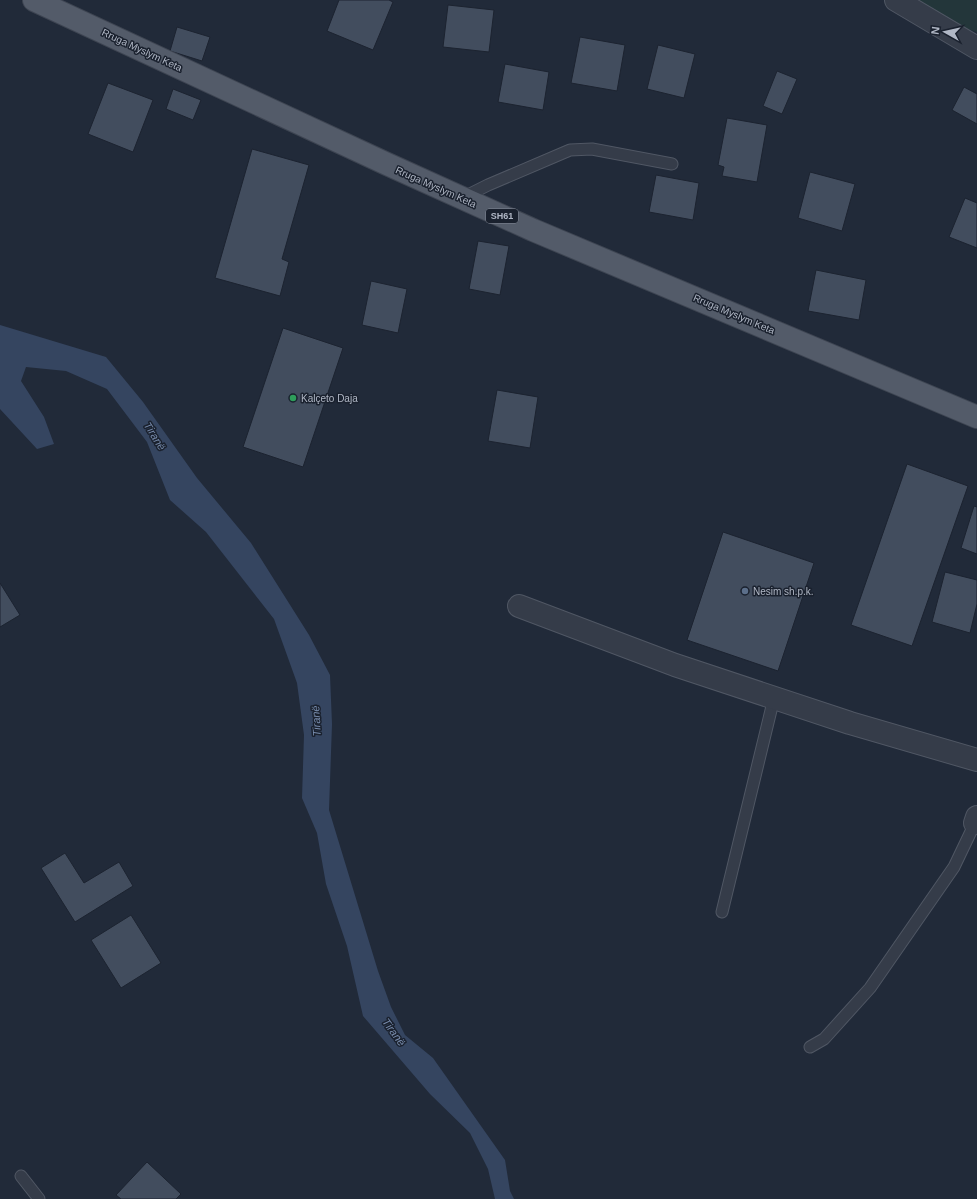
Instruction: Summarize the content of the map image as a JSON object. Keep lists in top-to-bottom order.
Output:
{
  "streets": {
    "main road": ["Rruga Myslym Keta", "SH61"]
  },
  "water": ["Tiranë"],
  "places": ["Kalçeto Daja", "Nesim sh.p.k."],
  "north": "left"
}
